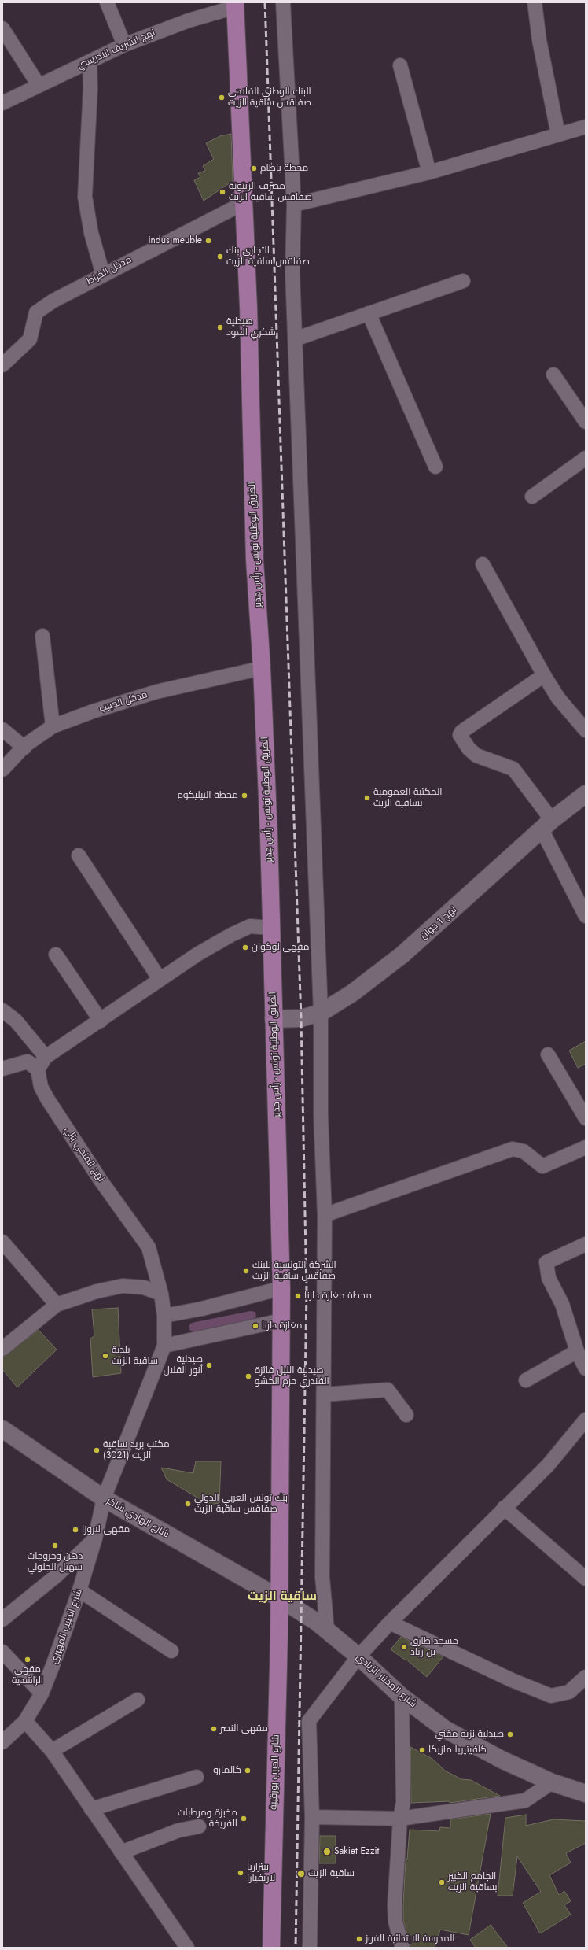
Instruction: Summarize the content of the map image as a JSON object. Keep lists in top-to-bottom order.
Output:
{
  "streets": {
    "main road": [
      "الطريق الوطنية تونس - رأس جدير",
      "نهج 1 جوان",
      "شارع الهادي شاكر",
      "شارع المختار الزيادي",
      "شارع الحبيب بورقيبة"
    ],
    "street": [
      "نهج الشريف الادريسي",
      "مدخل الخراط",
      "مدخل الحبيب",
      "نهج المنجي بالي",
      "شارع الطيب المهيري"
    ]
  },
  "crossings": [
    ["نهج الشريف الادريسي", "الطريق الوطنية تونس - رأس جدير"],
    ["مدخل الخراط", "الطريق الوطنية تونس - رأس جدير"],
    ["الطريق الوطنية تونس - رأس جدير", "مدخل الحبيب"],
    ["الطريق الوطنية تونس - رأس جدير", "نهج 1 جوان"],
    ["الطريق الوطنية تونس - رأس جدير", "شارع الهادي شاكر"],
    ["الطريق الوطنية تونس - رأس جدير", "شارع المختار الزيادي"],
    ["الطريق الوطنية تونس - رأس جدير", "شارع الحبيب بورقيبة"],
    ["نهج المنجي بالي", "شارع الهادي شاكر"],
    ["نهج المنجي بالي", "شارع الطيب المهيري"],
    ["شارع الهادي شاكر", "شارع الطيب المهيري"],
    ["شارع الهادي شاكر", "شارع المختار الزيادي"],
    ["شارع الهادي شاكر", "شارع الحبيب بورقيبة"],
    ["شارع المختار الزيادي", "شارع الحبيب بورقيبة"]
  ],
  "districts": ["ساقية الزيت"],
  "places": [
    "البنك الوطني الفلاحي صفاقس ساقية الزيت",
    "محطة باطام",
    "مصرف الزيتونة صفاقس ساقية الزيت",
    "indus meuble",
    "التجاري بنك صفاقس ساقية الزيت",
    "صيدلية شكري العود",
    "محطة التيليكوم",
    "المكتبة العمومية بساقية الزيت",
    "مقهى لوكوان",
    "الشركة التونسية للبنك صفاقس ساقية الزيت",
    "محطة مغازة دارنا",
    "مغازة دارنا",
    "بلدية ساقية الزيت",
    "صيدلية أنور القلال",
    "صيدلية الليل فائزة الفندري حرم الكشو",
    "مكتب بريد ساقية الزيت (3021)",
    "بنك تونس العربي الدولي صفاقس ساقية الزيت",
    "مقهى لاروزا",
    "دهن وحروجات سهيل الجلولي",
    "مسجد طارق بن زياد",
    "مقهى الراشدية",
    "مقهى النصر",
    "صيدلية نزيه مقني",
    "كافيتيريا مازيكا",
    "كالمارو",
    "مخبزة ومرطبات الفريخة",
    "Sakiet Ezzit",
    "بيتزاريا لاريفيارا",
    "ساقية الزيت",
    "الجامع الكبير بساقية الزيت",
    "المدرسة الابتدائية الفوز"
  ]
}
